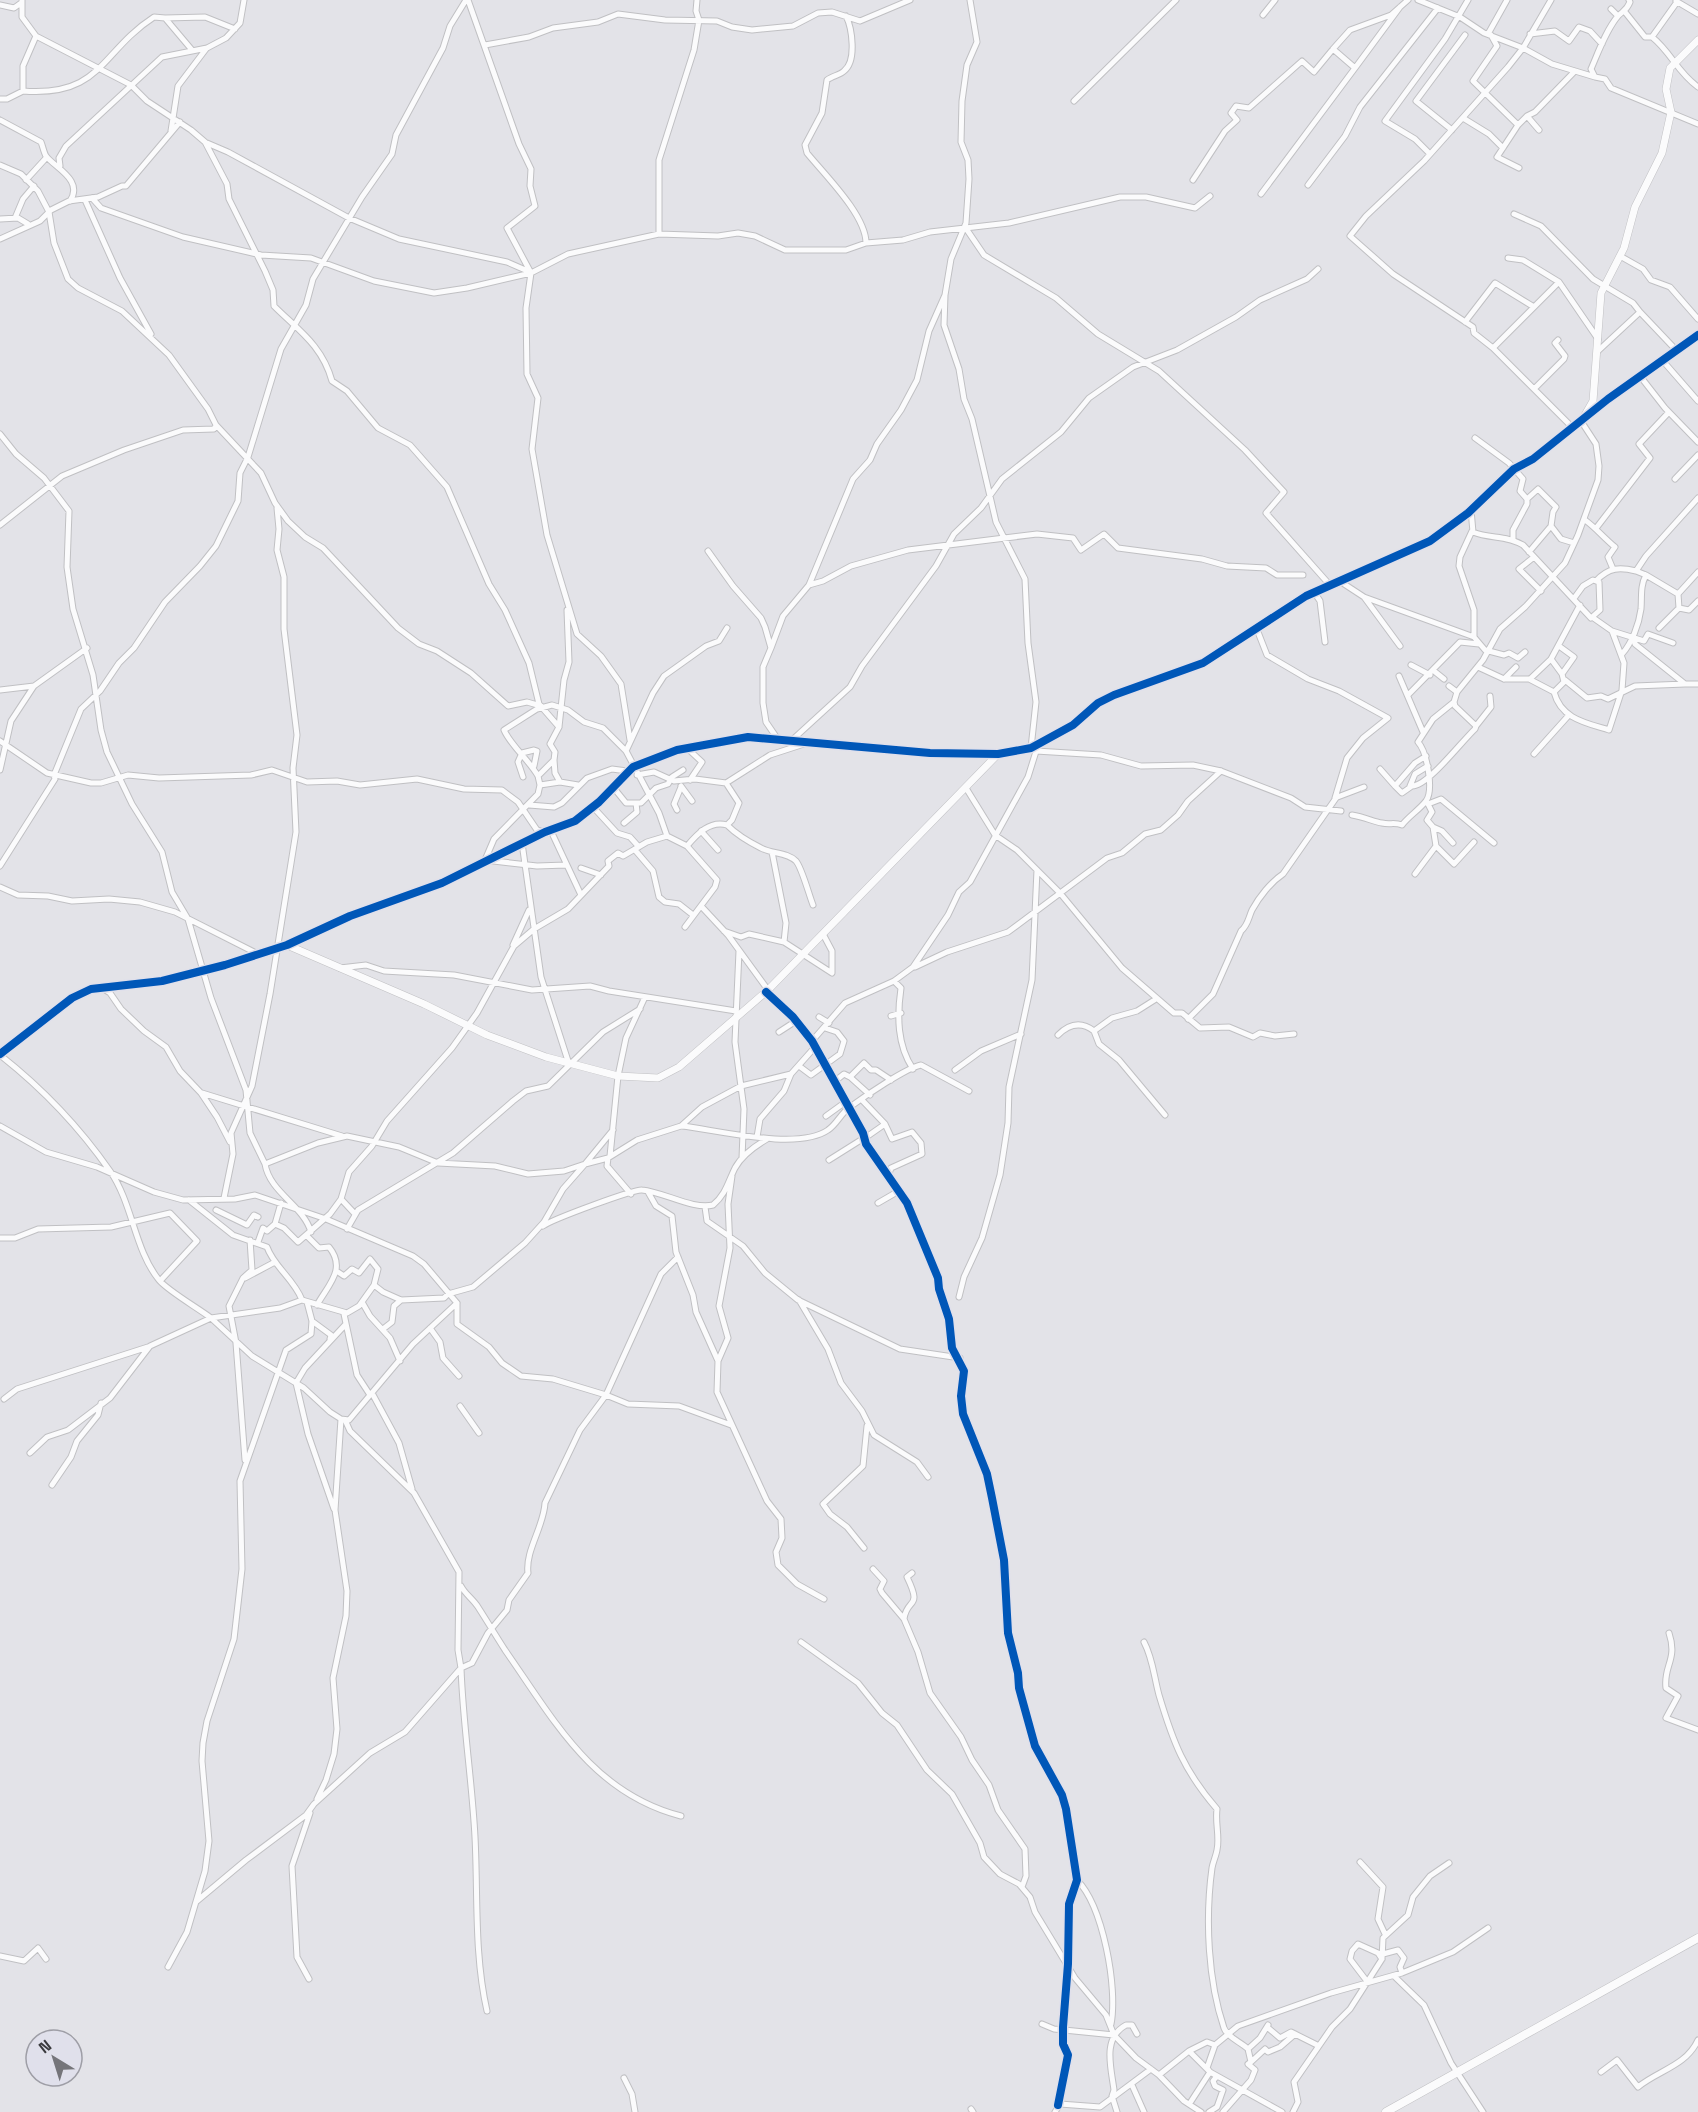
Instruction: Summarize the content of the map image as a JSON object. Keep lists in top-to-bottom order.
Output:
{
  "north": "top left"
}
